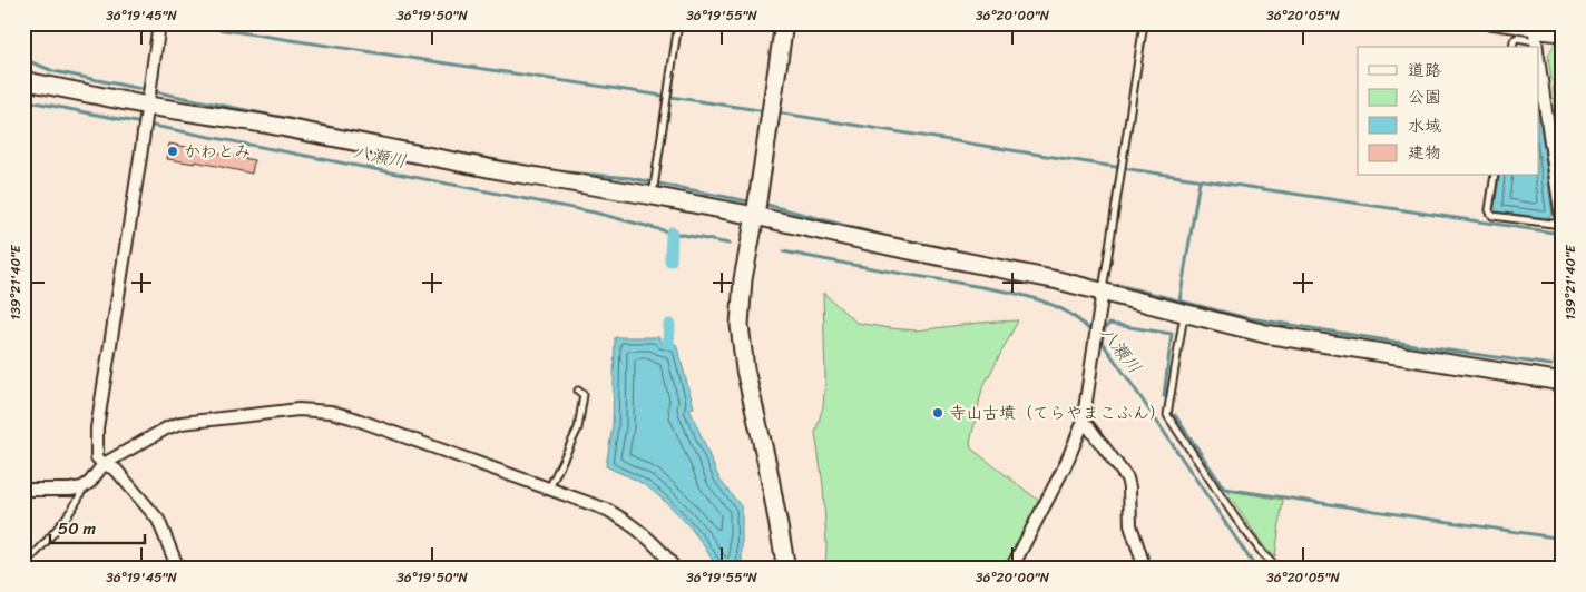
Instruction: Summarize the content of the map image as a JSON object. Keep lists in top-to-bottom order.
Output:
{
  "water": ["八瀬川"],
  "places": ["かわとみ", "寺山古墳（てらやまこふん）"],
  "legend": [
    "道路",
    "公園",
    "水域",
    "建物"
  ],
  "scale_bar": "50 m",
  "coordinates": [
    "36°19'45\"N",
    "36°19'50\"N",
    "36°19'55\"N",
    "36°20'00\"N",
    "36°20'05\"N",
    "139°21'40\"E"
  ]
}
